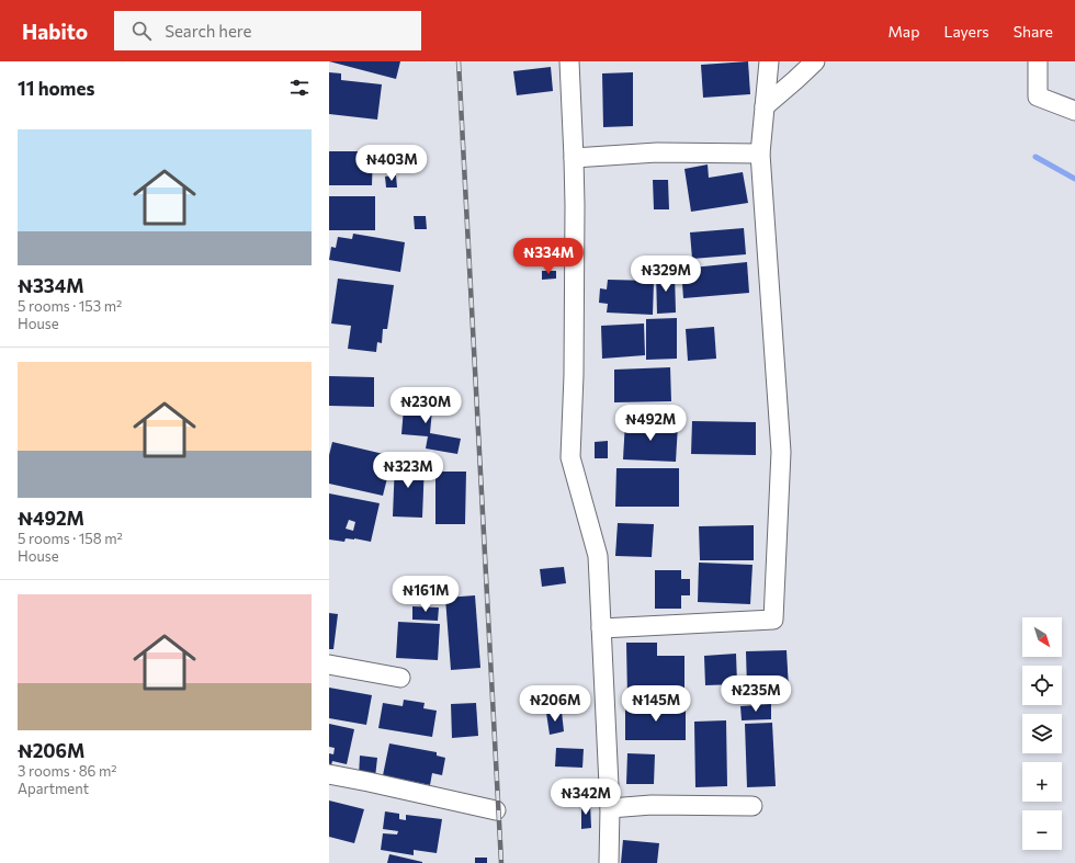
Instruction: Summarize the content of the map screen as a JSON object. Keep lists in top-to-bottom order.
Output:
{
  "north": "bottom right",
  "page": {
    "header": "Habito",
    "search": "Search here",
    "nav": ["Map", "Layers", "Share"],
    "heading": "11 homes",
    "list": [
      {
        "name": "₦334M",
        "note": "5 rooms · 153 m² · House"
      },
      {
        "name": "₦492M",
        "note": "5 rooms · 158 m² · House"
      },
      {
        "name": "₦206M",
        "note": "3 rooms · 86 m² · Apartment"
      }
    ],
    "price": [
      "₦403M",
      "₦334M",
      "₦329M",
      "₦230M",
      "₦492M",
      "₦323M",
      "₦161M",
      "₦235M",
      "₦206M",
      "₦145M",
      "₦342M"
    ],
    "map_buttons": ["+", "−"]
  }
}
